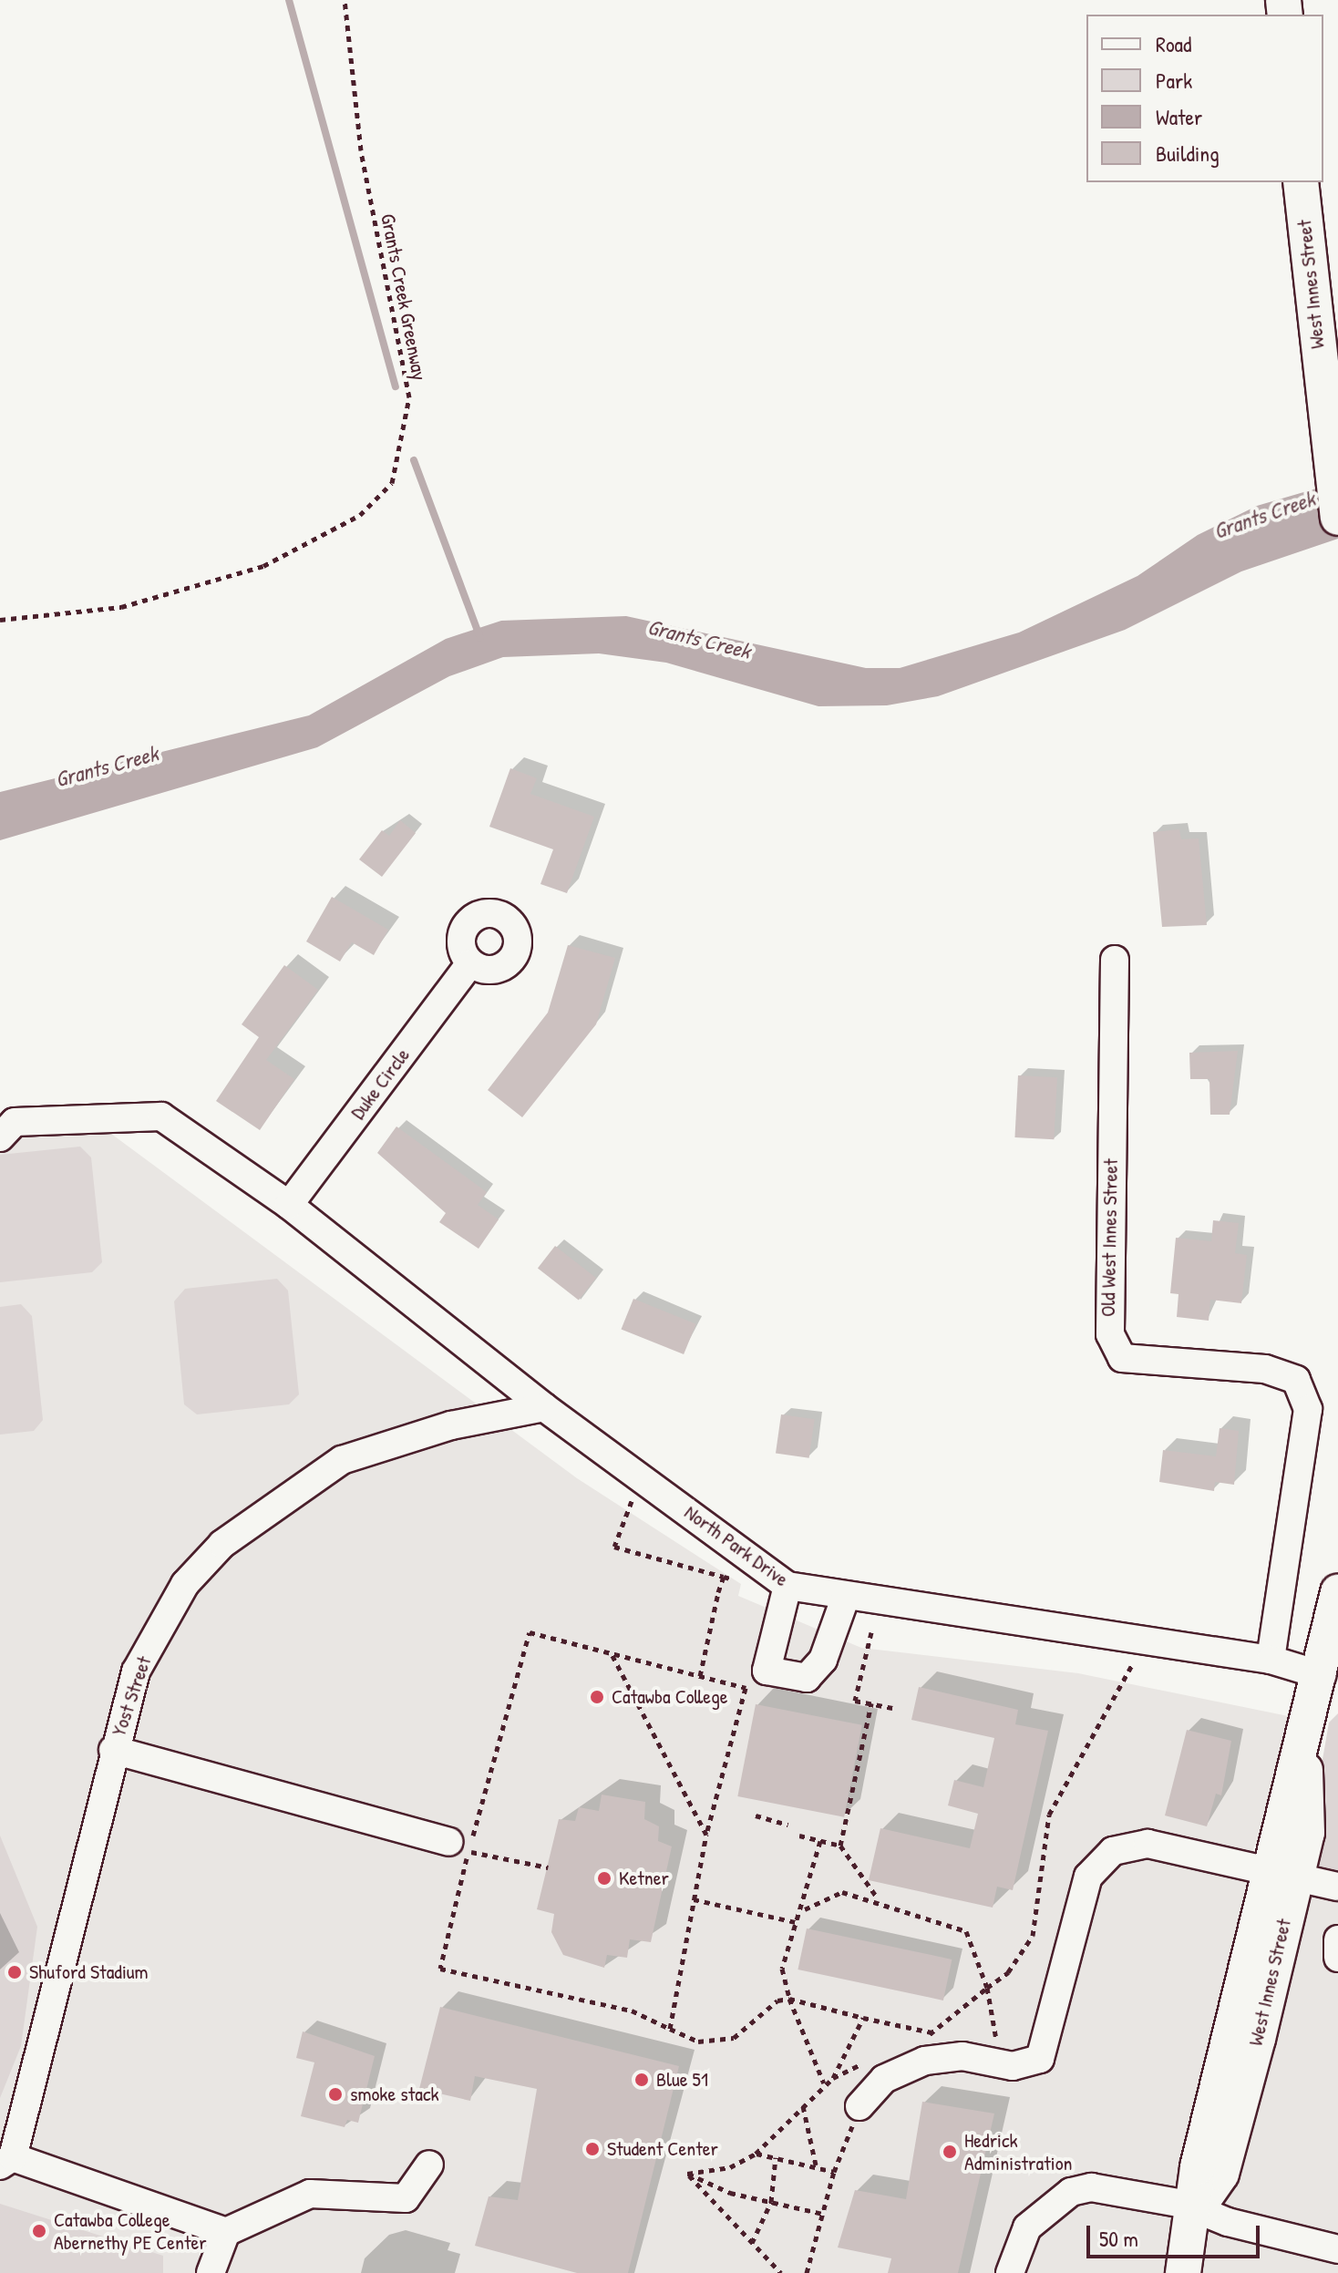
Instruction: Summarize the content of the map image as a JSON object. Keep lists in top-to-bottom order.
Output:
{
  "streets": {
    "main road": ["West Innes Street"],
    "street": [
      "Duke Circle",
      "Old West Innes Street",
      "North Park Drive",
      "Yost Street"
    ],
    "path": ["Grants Creek Greenway"]
  },
  "crossings": [
    ["West Innes Street", "North Park Drive"],
    ["Duke Circle", "North Park Drive"],
    ["Old West Innes Street", "North Park Drive"],
    ["North Park Drive", "Yost Street"]
  ],
  "water": ["Grants Creek"],
  "places": [
    "Catawba College",
    "Ketner",
    "Shuford Stadium",
    "Blue 51",
    "smoke stack",
    "Student Center",
    "Hedrick Administration",
    "Catawba College Abernethy PE Center"
  ],
  "legend": [
    "Road",
    "Park",
    "Water",
    "Building"
  ],
  "scale_bar": "50 m"
}
